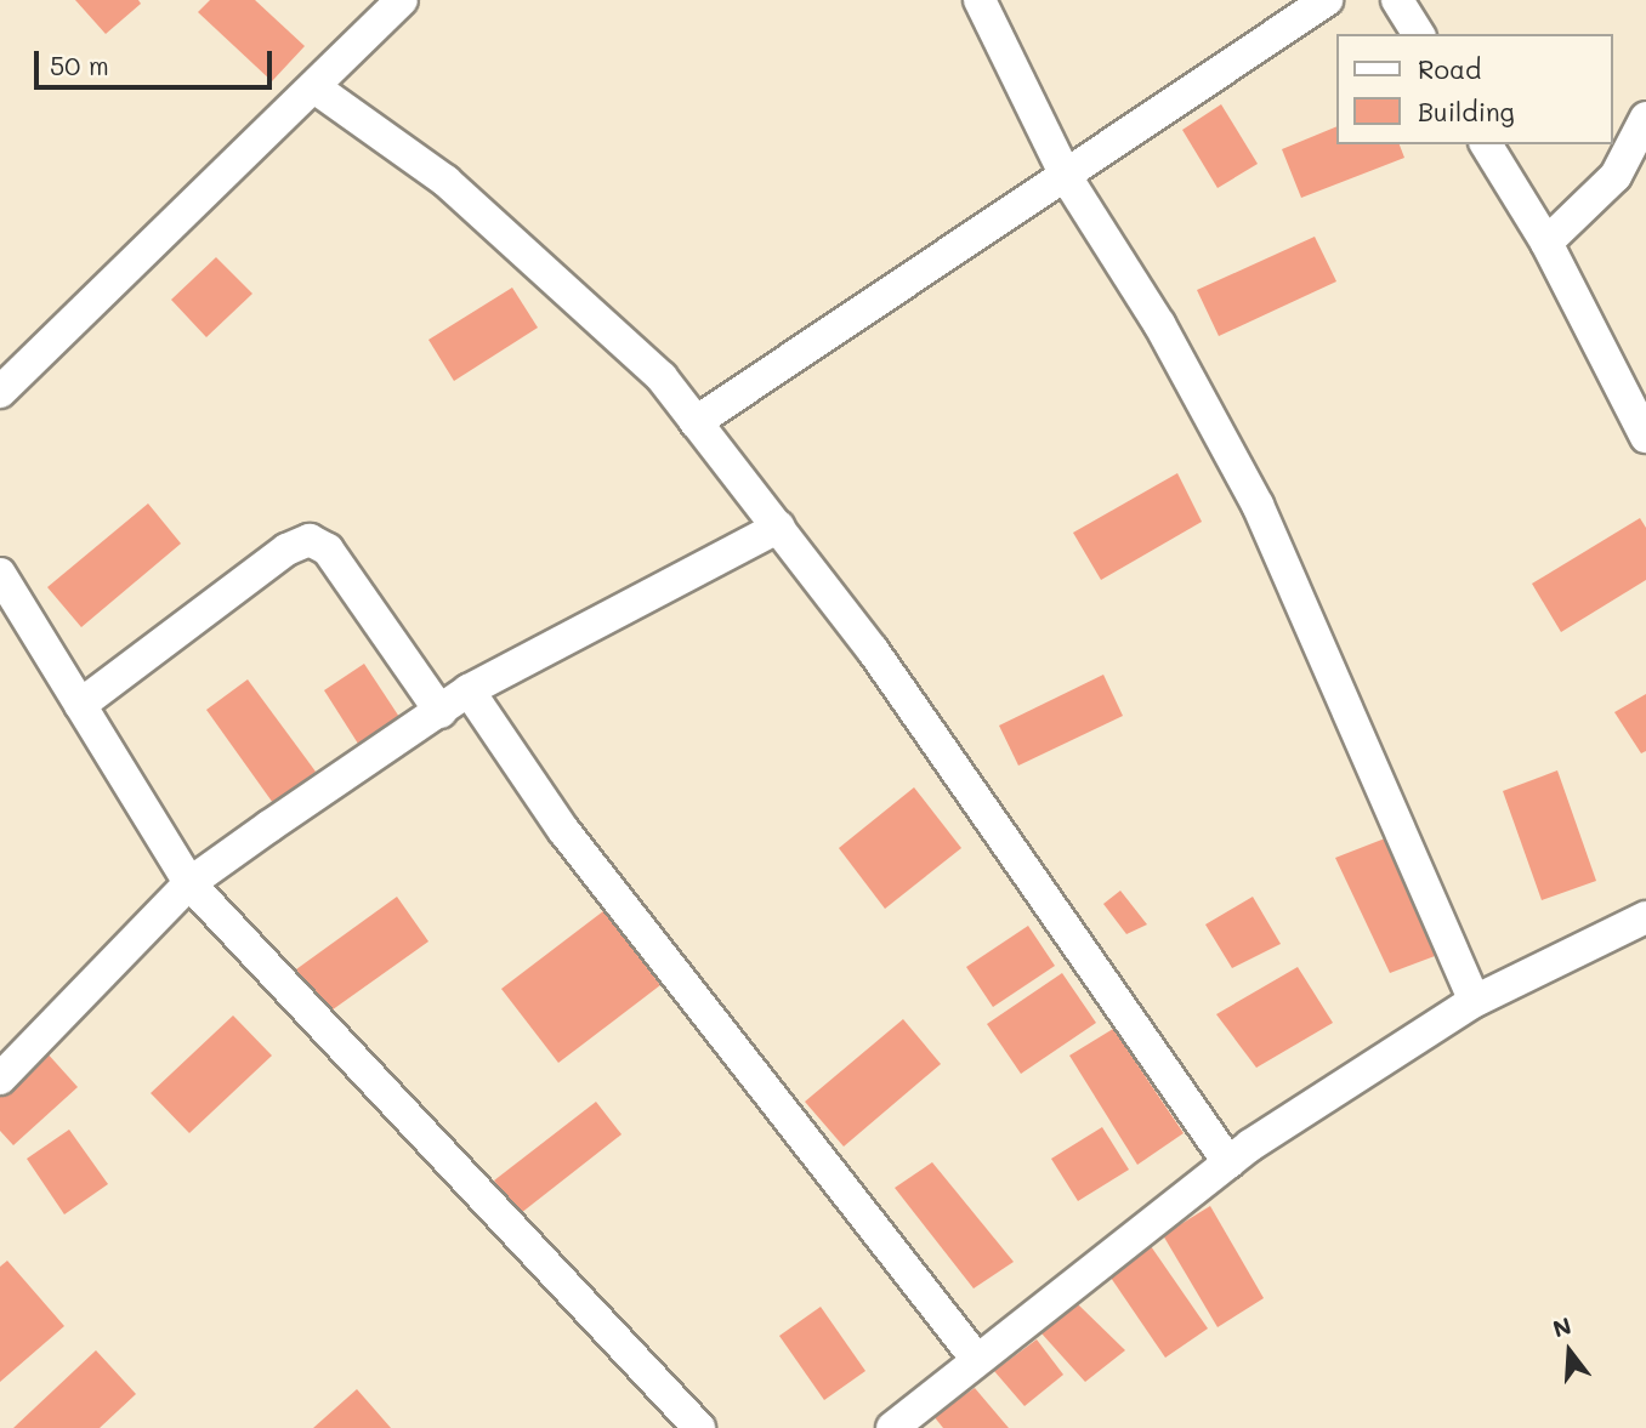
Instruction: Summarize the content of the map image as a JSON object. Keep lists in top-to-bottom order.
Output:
{
  "legend": ["Road", "Building"],
  "scale_bar": "50 m",
  "north": "top"
}
